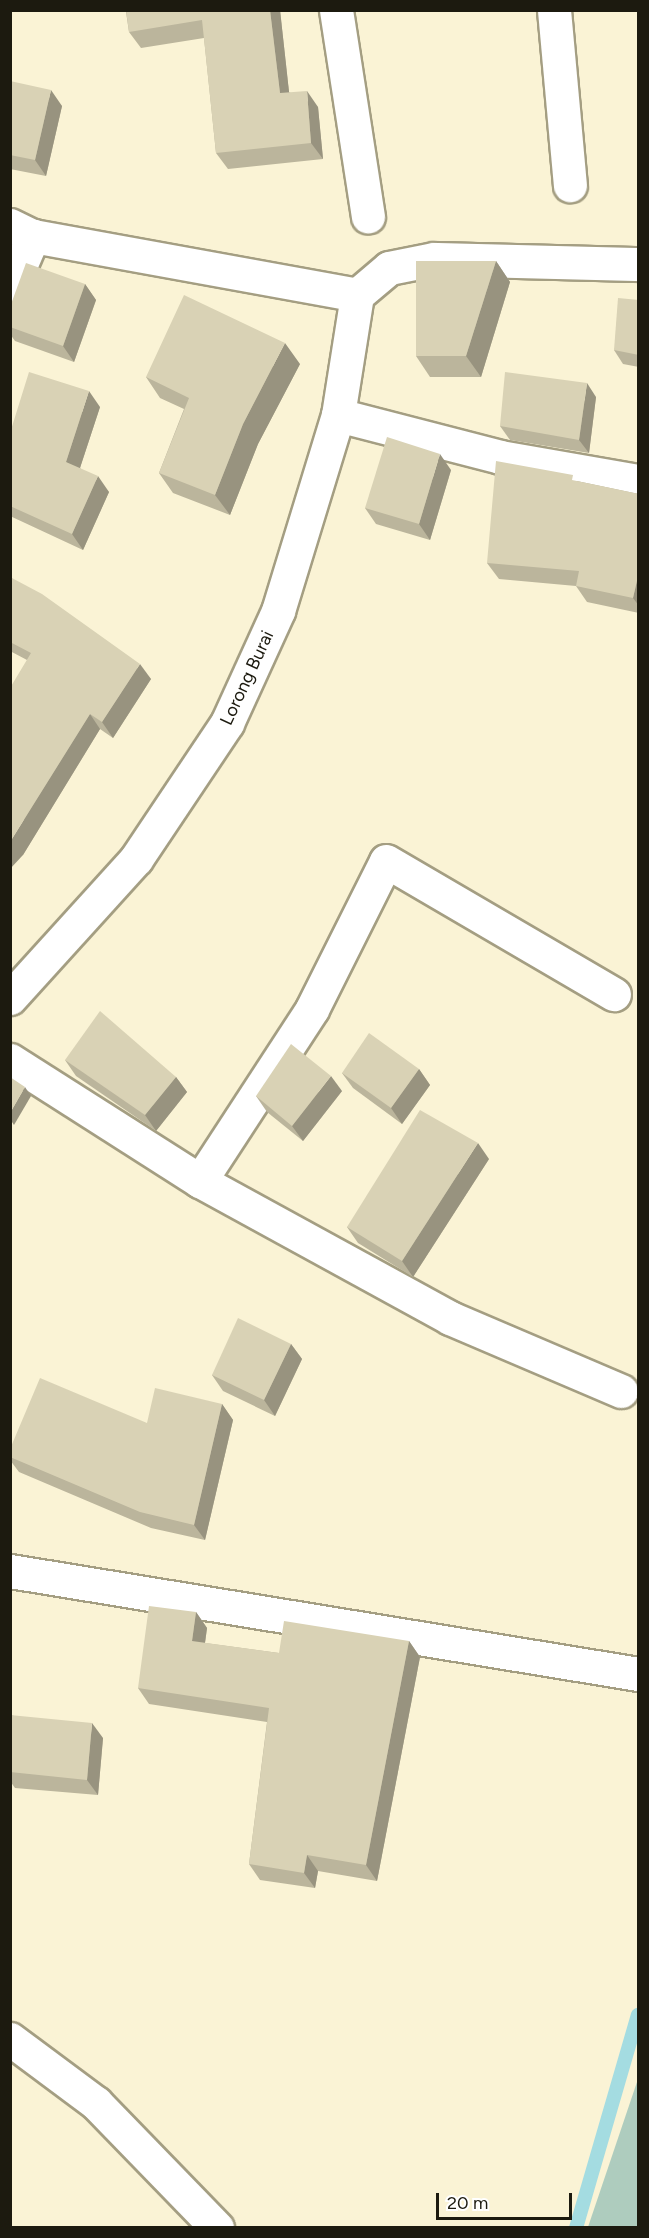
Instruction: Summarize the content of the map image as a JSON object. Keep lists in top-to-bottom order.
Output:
{
  "streets": {
    "street": ["Lorong Burai"]
  },
  "scale_bar": "20 m"
}
